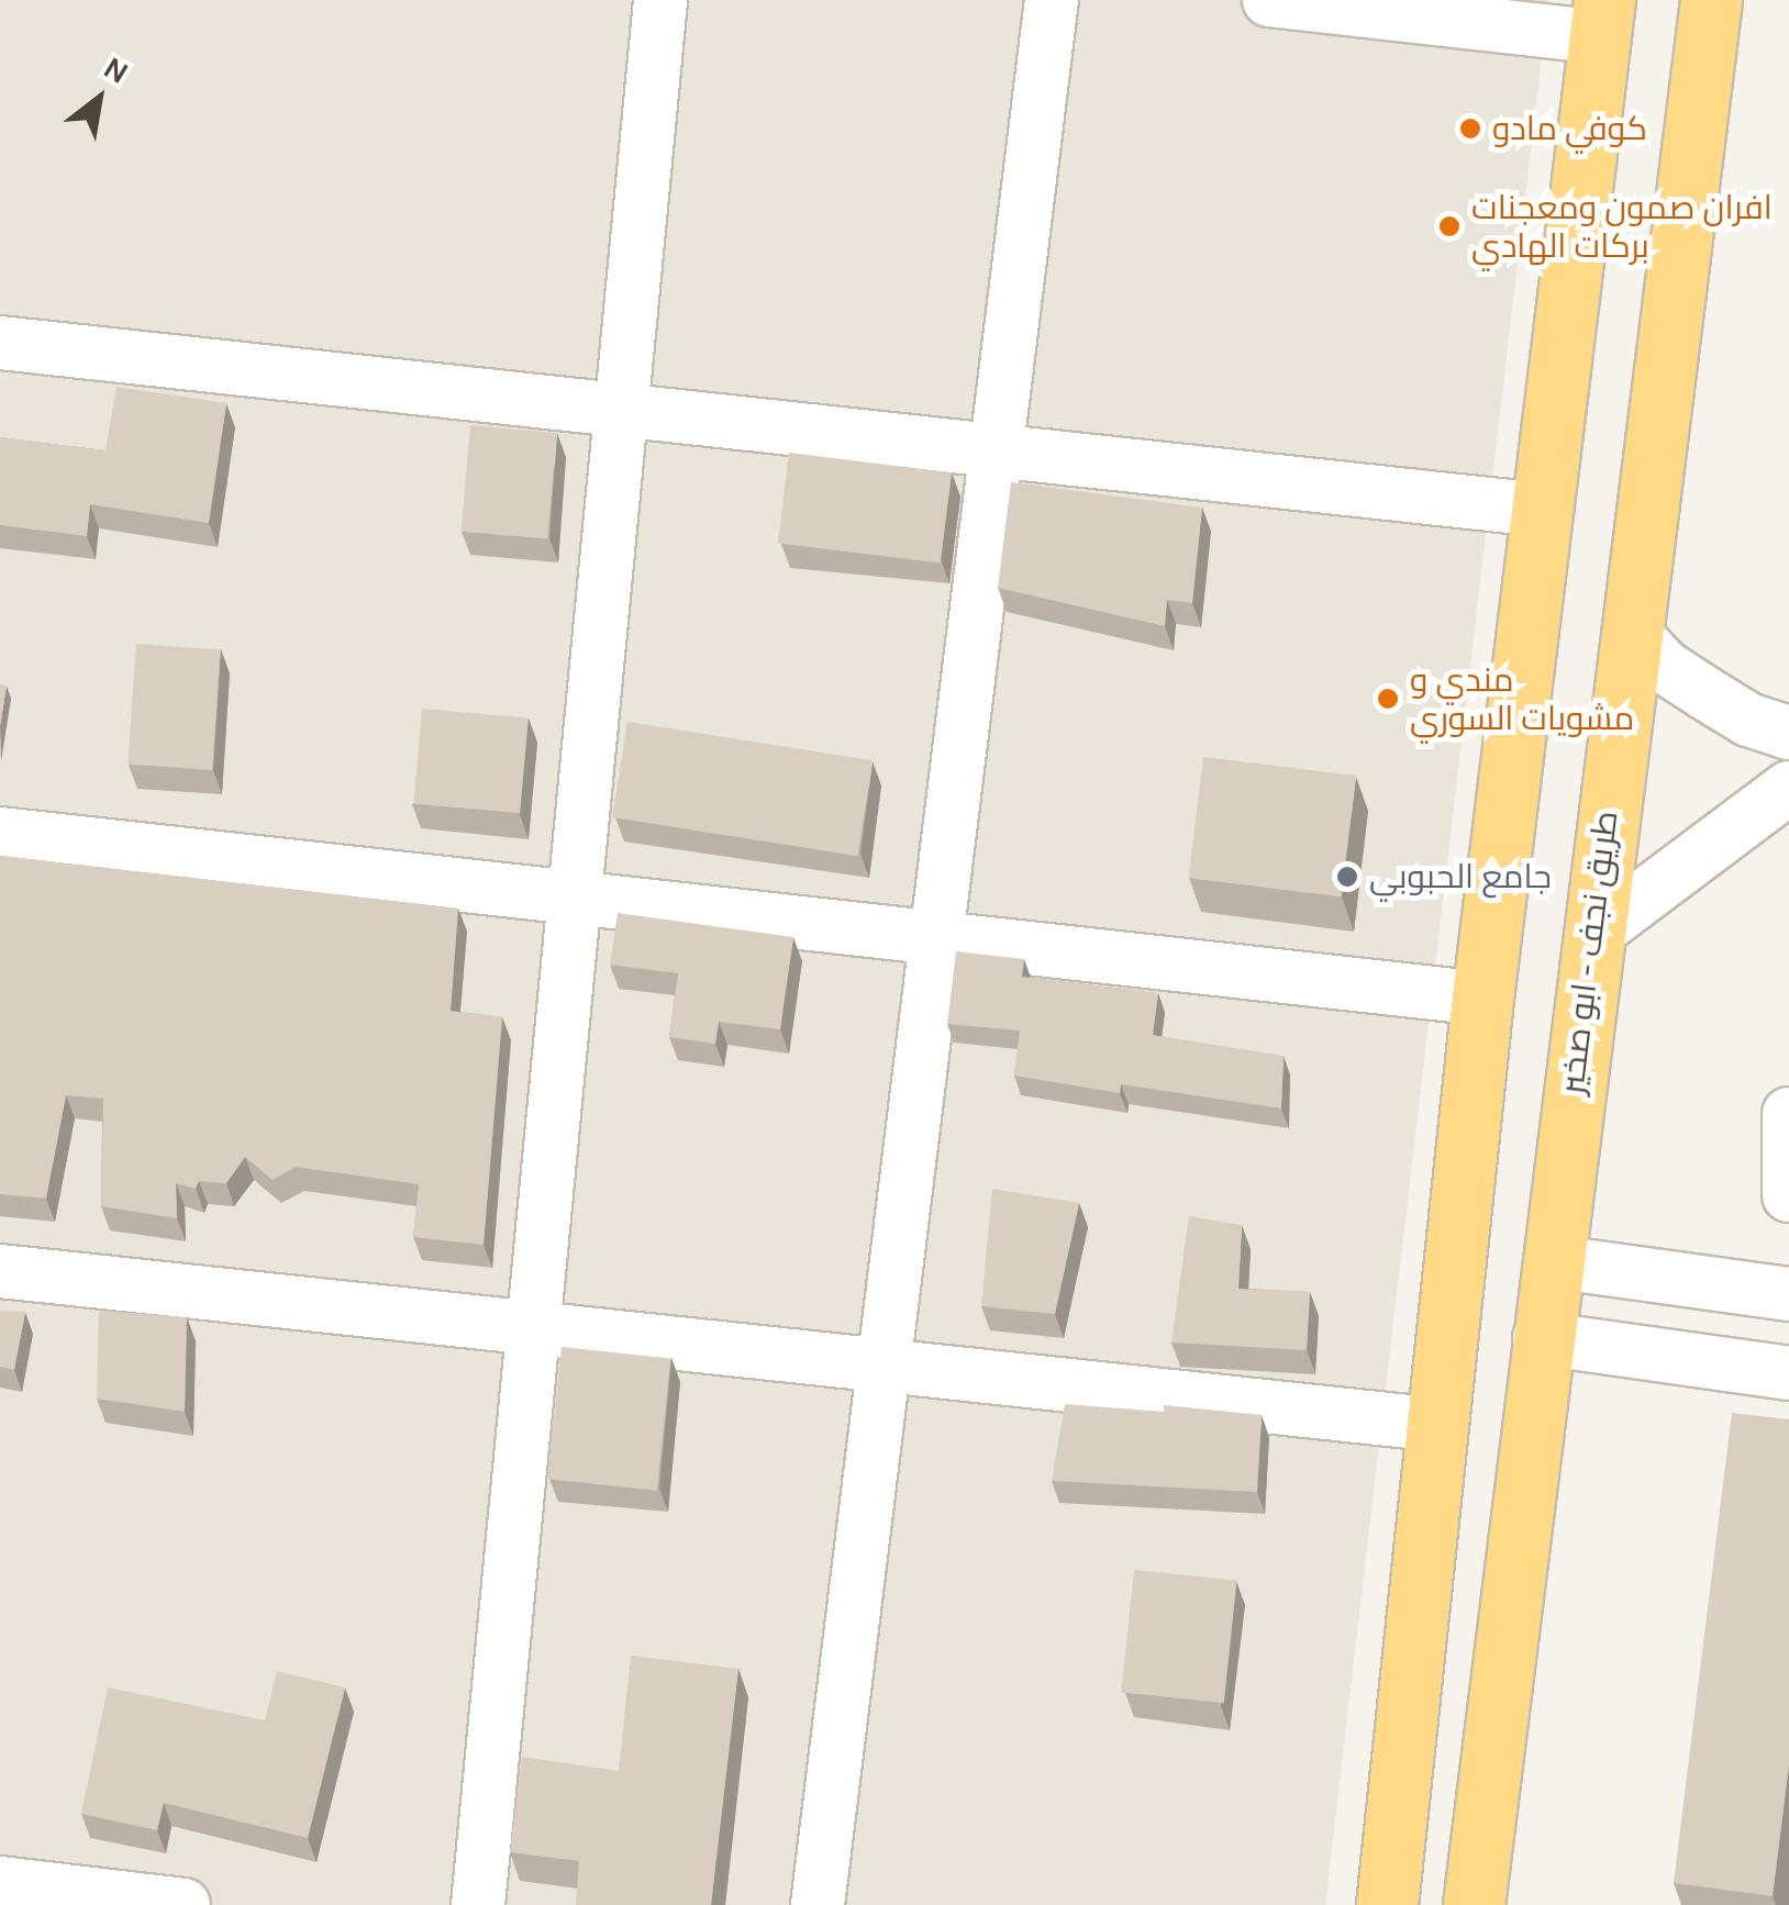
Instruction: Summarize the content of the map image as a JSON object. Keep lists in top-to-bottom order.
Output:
{
  "streets": {
    "highway": ["طريق نجف - ابو صخير"]
  },
  "places": [
    "كوفي مادو",
    "افران صمون ومعجنات بركات الهادي",
    "مندي و مشويات السوري",
    "جامع الحبوبي"
  ],
  "north": "top right"
}
